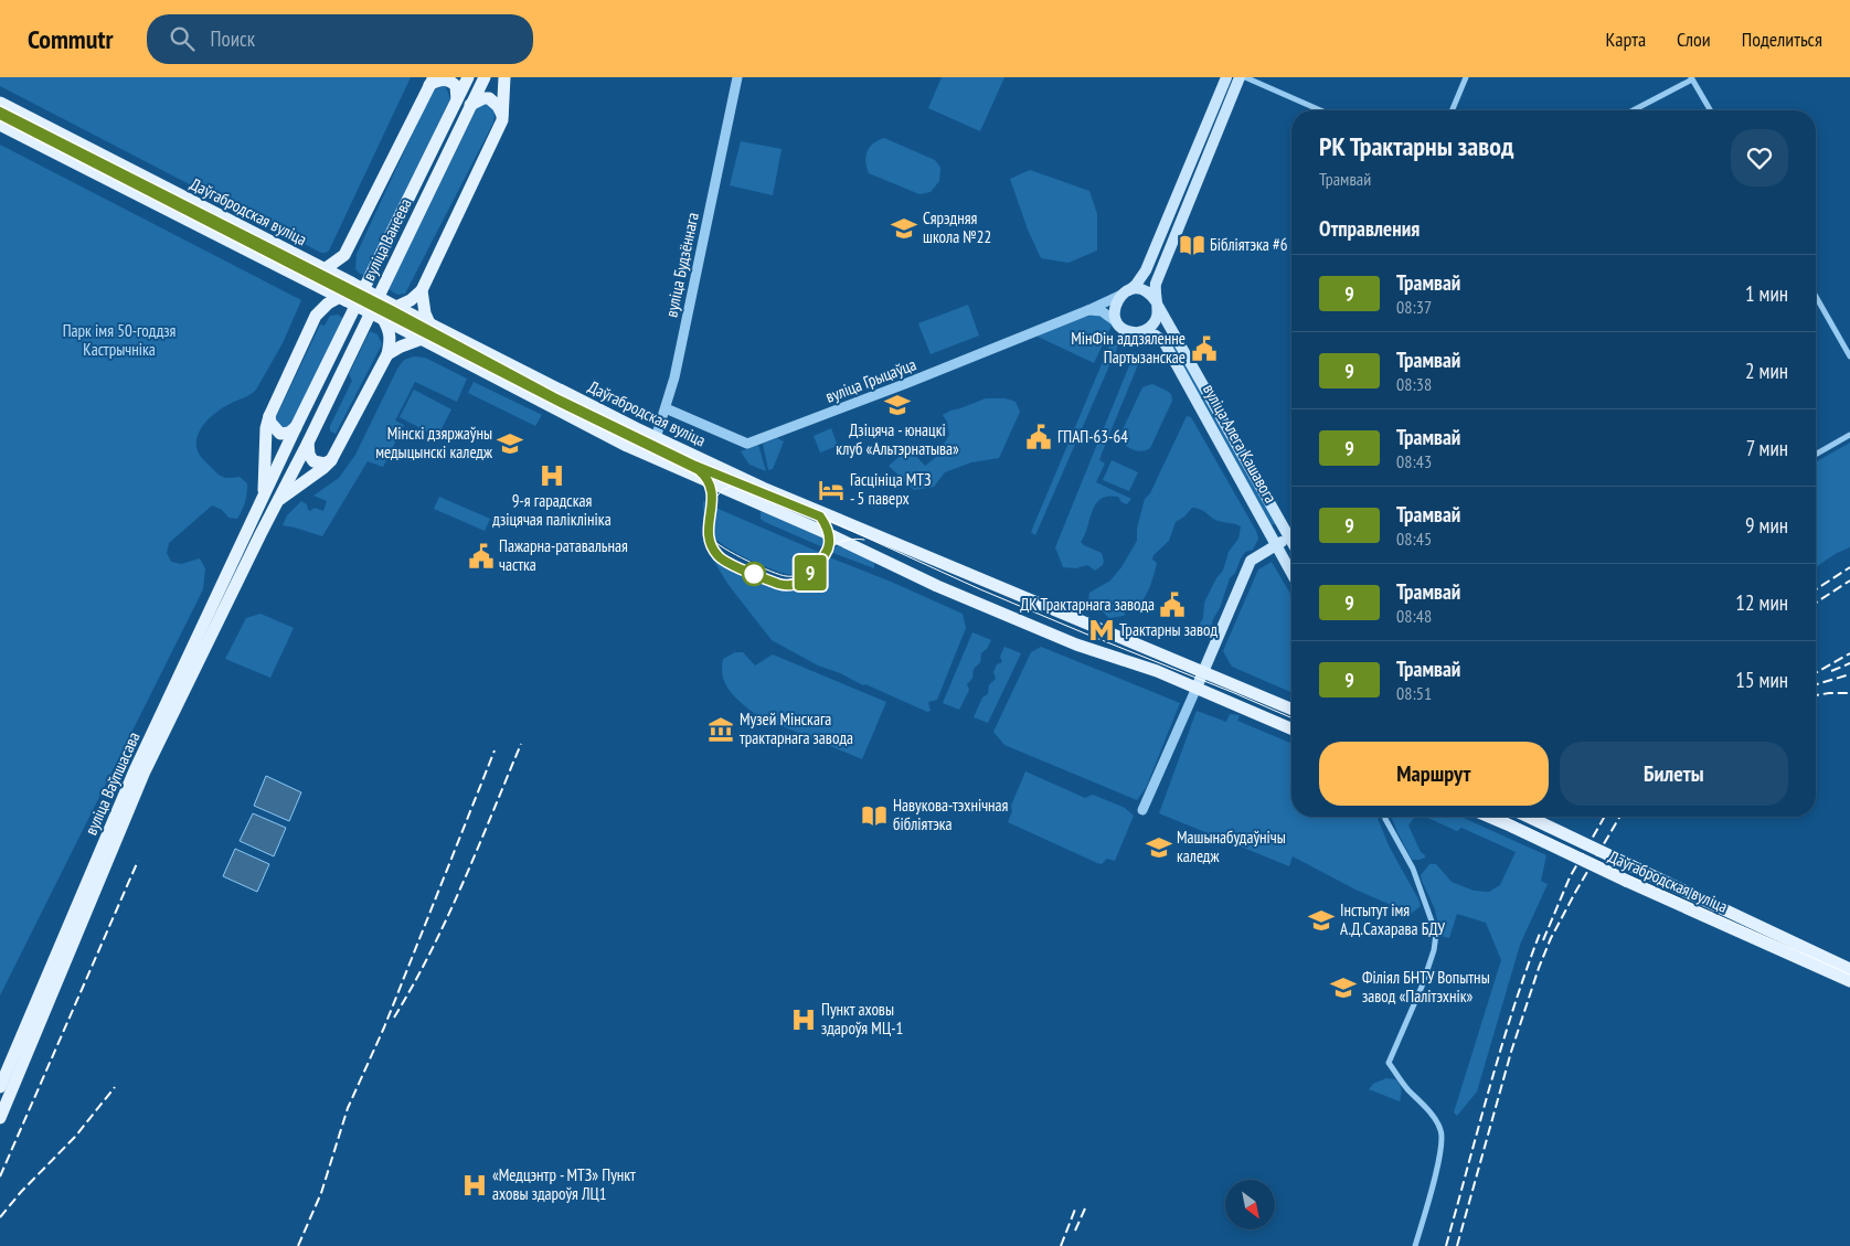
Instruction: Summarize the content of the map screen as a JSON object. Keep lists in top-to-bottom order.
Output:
{
  "streets": {
    "main road": [
      "Даўгабродская вуліца",
      "вуліца Ванеева",
      "вуліца Алега Кашавога",
      "вуліца Ваўпшасава"
    ],
    "street": ["вуліца Будзённага", "вуліца Грыцаўца"]
  },
  "crossings": [
    ["Даўгабродская вуліца", "вуліца Будзённага"],
    ["вуліца Ванеева", "вуліца Ваўпшасава"],
    ["вуліца Будзённага", "вуліца Грыцаўца"],
    ["вуліца Грыцаўца", "вуліца Алега Кашавога"]
  ],
  "parks": ["Парк імя 50-годдзя Кастрычніка"],
  "places": {
    "school or university": [
      "Сярэдняя школа №22",
      "Дзіцяча - юнацкі клуб «Альтэрнатыва»",
      "Мінскі дзяржаўны медыцынскі каледж",
      "Машынабудаўнічы каледж",
      "Інстытут імя А.Д.Сахарава БДУ",
      "Філіял БНТУ Вопытны завод «Палітэхнік»"
    ],
    "library": ["Бібліятэка #6", "Навукова-тэхнічная бібліятэка"],
    "public building": [
      "МінФін аддзяленне Партызанскае",
      "ГПАП-63-64",
      "Пажарна-ратавальная частка",
      "ДК Трактарнага завода"
    ],
    "hospital": ["9-я гарадская дзіцячая паліклініка", "Пункт аховы здароўя МЦ-1", "«Медцэнтр - МТЗ» Пункт аховы здароўя ЛЦ1"],
    "hotel": ["Гасцініца МТЗ - 5 паверх"],
    "metro station": ["Трактарны завод"],
    "museum": ["Музей Мінскага трактарнага завода"]
  },
  "lines": ["tram line 9"],
  "north": "bottom right",
  "page": {
    "header": "Commutr",
    "search": "Поиск",
    "nav": ["Карта", "Слои", "Поделиться"],
    "on_map": "9",
    "heading": [
      ["РК Трактарны завод", "Трамвай"],
      "Отправления"
    ],
    "list": [
      {
        "mark": "9",
        "name": "Трамвай",
        "note": "08:37",
        "value": "1 мин"
      },
      {
        "mark": "9",
        "name": "Трамвай",
        "note": "08:38",
        "value": "2 мин"
      },
      {
        "mark": "9",
        "name": "Трамвай",
        "note": "08:43",
        "value": "7 мин"
      },
      {
        "mark": "9",
        "name": "Трамвай",
        "note": "08:45",
        "value": "9 мин"
      },
      {
        "mark": "9",
        "name": "Трамвай",
        "note": "08:48",
        "value": "12 мин"
      },
      {
        "mark": "9",
        "name": "Трамвай",
        "note": "08:51",
        "value": "15 мин"
      }
    ],
    "buttons": ["Маршрут", "Билеты"]
  }
}
